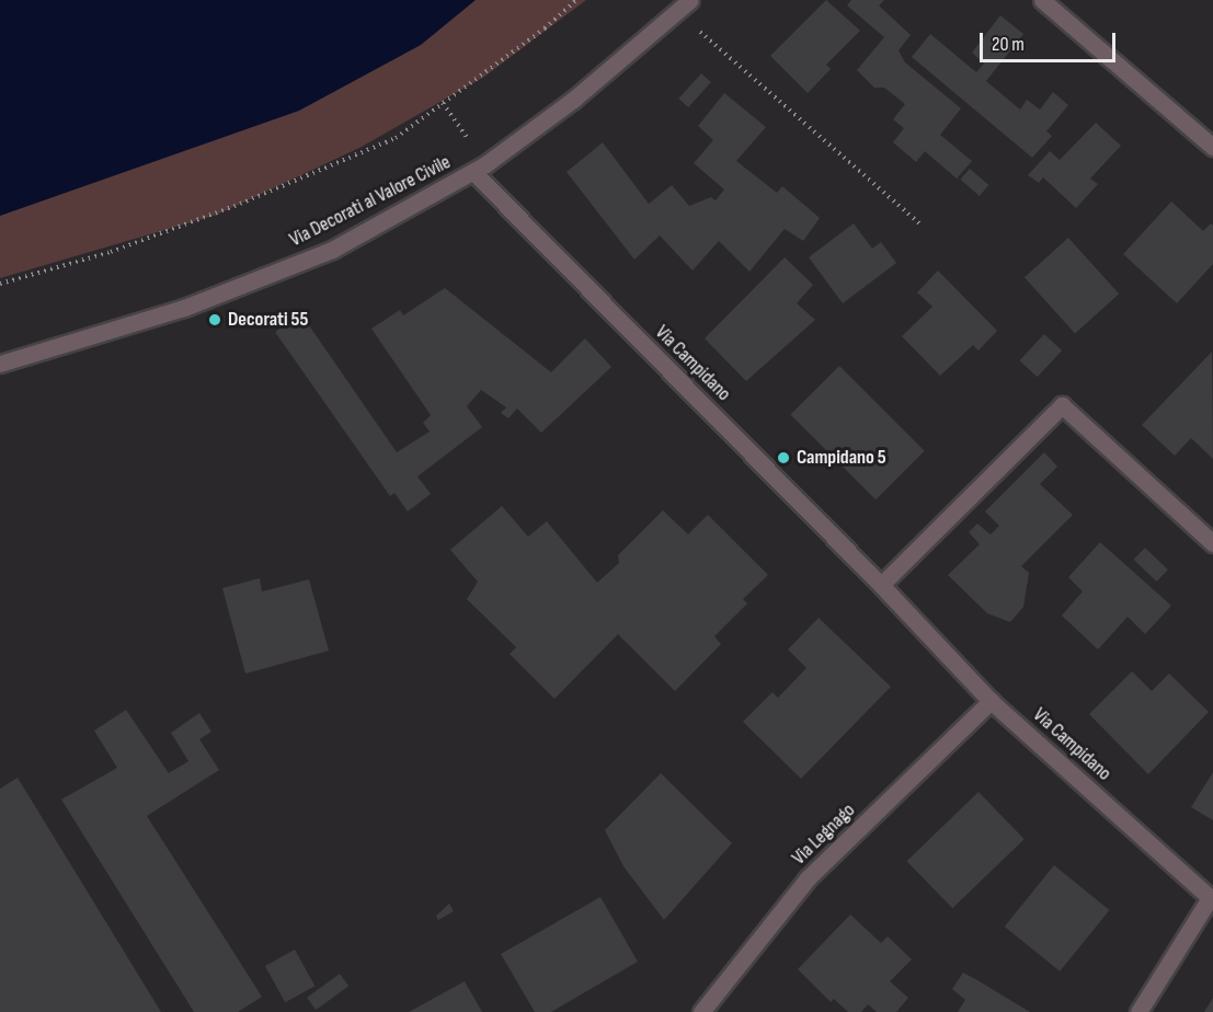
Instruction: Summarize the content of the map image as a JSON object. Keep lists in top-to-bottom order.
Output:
{
  "streets": {
    "street": ["Via Decorati al Valore Civile", "Via Campidano", "Via Legnago"]
  },
  "crossings": [
    ["Via Decorati al Valore Civile", "Via Campidano"],
    ["Via Campidano", "Via Legnago"]
  ],
  "places": ["Decorati 55", "Campidano 5"],
  "scale_bar": "20 m"
}
